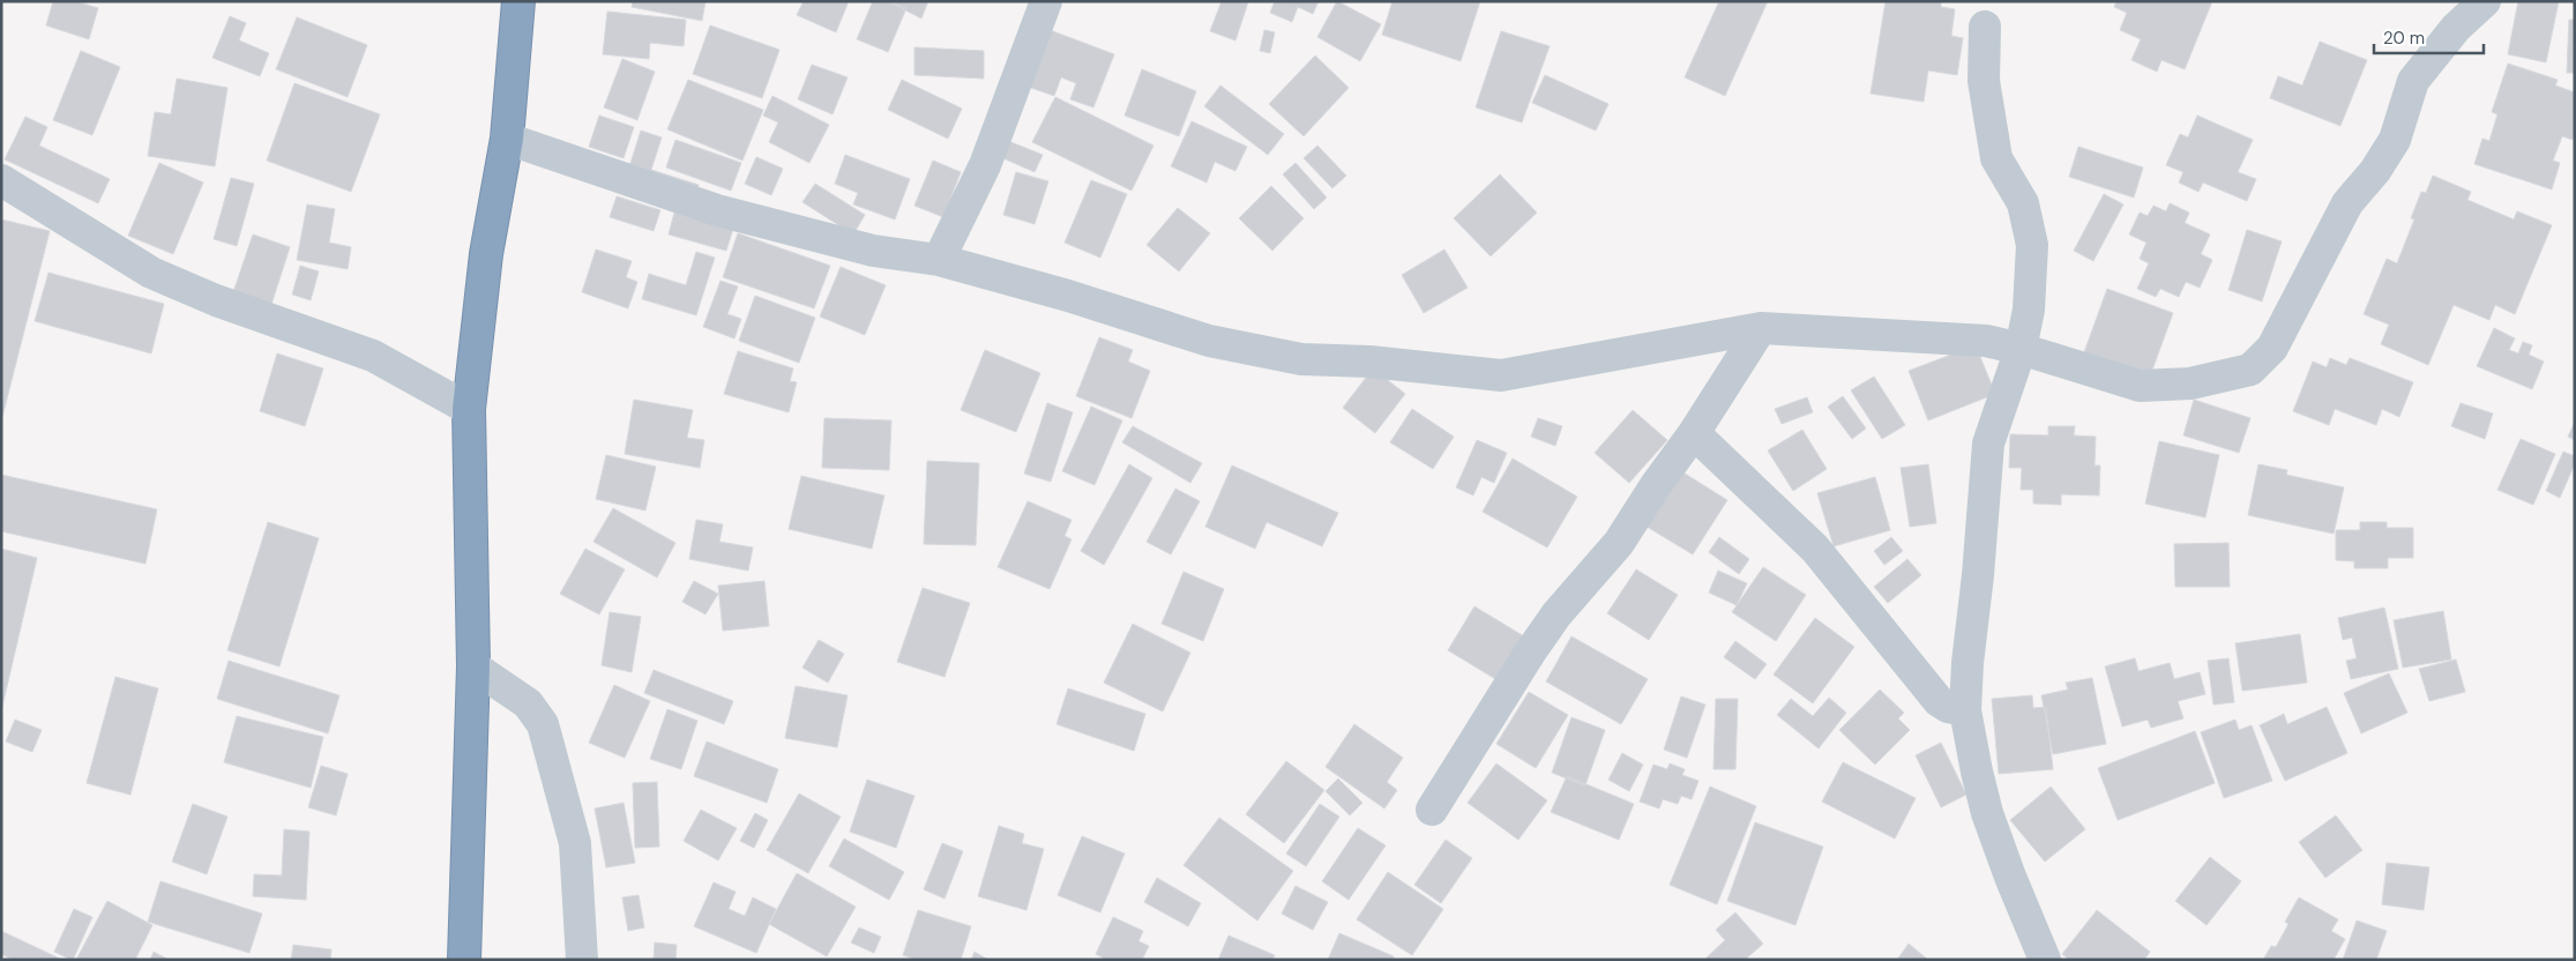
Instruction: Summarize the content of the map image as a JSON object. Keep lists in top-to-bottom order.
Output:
{
  "scale_bar": "20 m"
}
